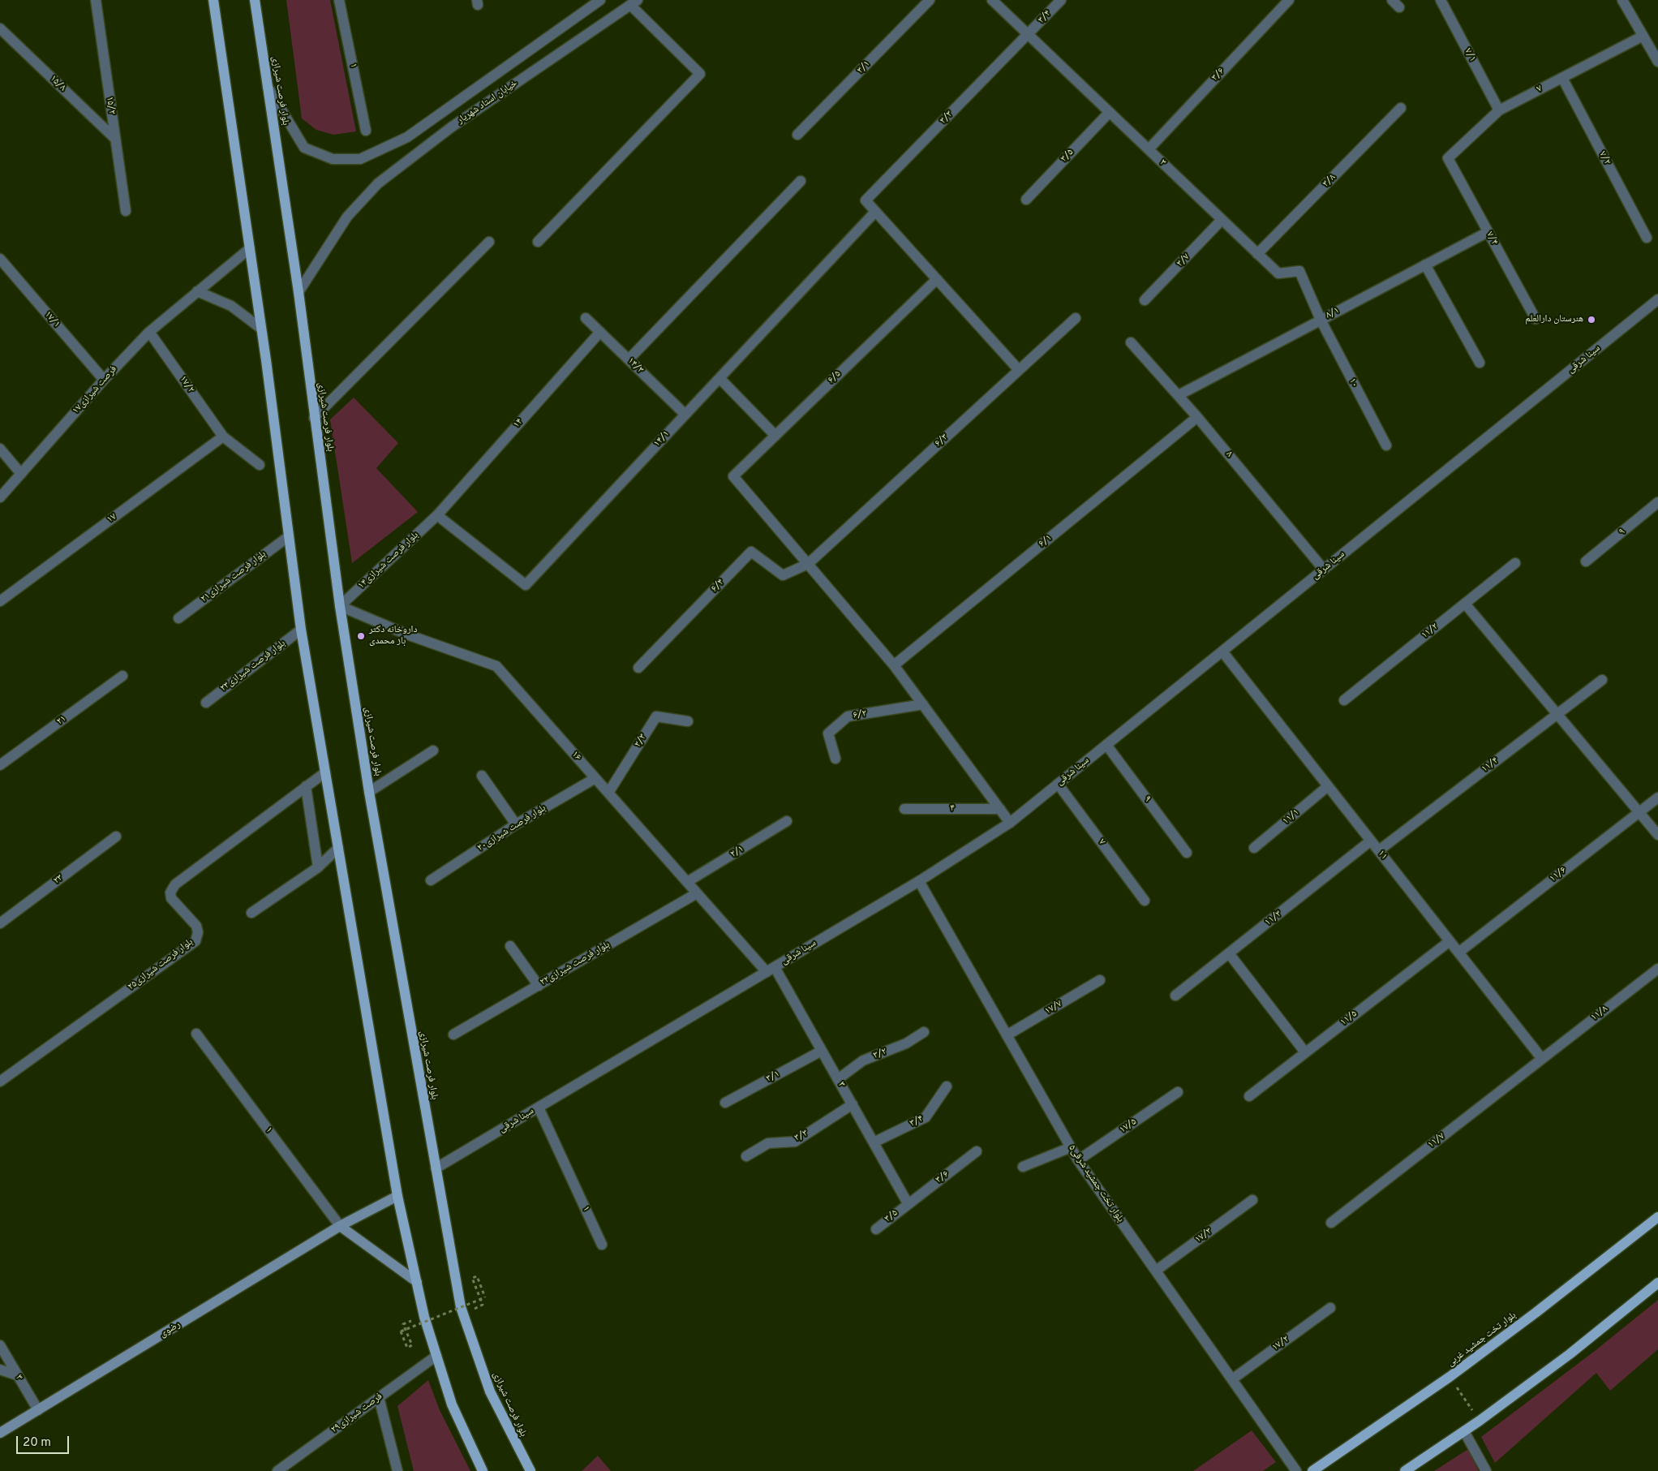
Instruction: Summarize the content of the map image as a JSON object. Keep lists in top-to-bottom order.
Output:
{
  "streets": {
    "main road": ["بلوار فرصت شیرازی", "رضوی", "بلوار تخت جمشید غربی"],
    "street": [
      "۳/۴",
      "۷/۱",
      "۱",
      "۳/۱",
      "۳/۶",
      "۱۵/۸",
      "۷",
      "خیابان استاد شهریار",
      "۱۵/۲",
      "۳/۳",
      "۳/۵",
      "۷/۲",
      "۳",
      "۳/۸",
      "۷/۴",
      "۳/۷",
      "۸/۱",
      "۱۷/۱",
      "سینا شرقی",
      "۱۴/۳",
      "۶/۵",
      "۱۰",
      "۱۷/۲",
      "۱۷فرصت شیرازی",
      "۱۴",
      "۱۴/۱",
      "۶/۳",
      "۸",
      "۱۷",
      "۹",
      "۶/۱",
      "بلوار فرصت شیرازی۱۴",
      "بلوار فرصت شیرازی۲۱",
      "۶/۴",
      "۱۱/۲",
      "بلوار فرصت شیرازی۲۳",
      "۶/۲",
      "۲۱",
      "۲/۳",
      "۱۶",
      "۱۱/۴",
      "۴",
      "۱۱/۱",
      "بلوار فرصت شیرازی۲۰",
      "۲/۱",
      "۱۱",
      "۱۱/۶",
      "۲۳",
      "۱۱/۳",
      "بلوار فرصت شیرازی۲۲",
      "بلوار فرصت شیرازی۲۵",
      "۱۷/۷",
      "۱۱/۸",
      "۱۱/۵",
      "۳/۲",
      "۱۷/۵",
      "۱۱/۷",
      "بلوار تخت جمشید شرقی۵",
      "۱۷/۳",
      "فرصت شیرازی۲۹"
    ]
  },
  "crossings": [
    ["۳/۴", "۳/۳"],
    ["۳/۴", "۳"],
    ["۷/۱", "۷"],
    ["۱", "سینا شرقی"],
    ["۱", "رضوی"],
    ["۳/۱", "۳"],
    ["۳/۶", "۳/۵"],
    ["۳/۶", "۳"],
    ["۱۵/۸", "۱۵/۲"],
    ["۷", "۷/۲"],
    ["۷", "۷/۴"],
    ["۷", "سینا شرقی"],
    ["بلوار فرصت شیرازی", "خیابان استاد شهریار"],
    ["بلوار فرصت شیرازی", "سینا شرقی"],
    ["بلوار فرصت شیرازی", "بلوار فرصت شیرازی۱۴"],
    ["بلوار فرصت شیرازی", "۱۶"],
    ["۳/۳", "۳"],
    ["۳/۳", "۱۴/۱"],
    ["۳/۵", "۳"],
    ["۳", "۳/۸"],
    ["۳", "۳/۷"],
    ["۳", "۸/۱"],
    ["۳", "سینا شرقی"],
    ["۳", "۱۰"],
    ["۳", "۱۶"],
    ["۳", "۳/۲"],
    ["۳", "رضوی"],
    ["۷/۴", "۸/۱"],
    ["۸/۱", "۱۰"],
    ["۸/۱", "۸"],
    ["۱۷/۱", "۱۷فرصت شیرازی"],
    ["سینا شرقی", "۸"],
    ["سینا شرقی", "۹"],
    ["سینا شرقی", "۱۶"],
    ["سینا شرقی", "۱۱"],
    ["سینا شرقی", "بلوار تخت جمشید شرقی۵"],
    ["۱۴/۳", "۱۴"],
    ["۱۴/۳", "۱۴/۱"],
    ["۶/۵", "۶/۳"],
    ["۶/۵", "۶/۴"],
    ["۱۷/۲", "۱۷فرصت شیرازی"],
    ["۱۷/۲", "۱۷"],
    ["۱۷/۲", "بلوار تخت جمشید شرقی۵"],
    ["۱۴", "۱۴/۱"],
    ["۱۴", "بلوار فرصت شیرازی۱۴"],
    ["۱۴/۱", "بلوار فرصت شیرازی۱۴"],
    ["۶/۳", "۶/۴"],
    ["۸", "۶/۱"],
    ["بلوار فرصت شیرازی۱۴", "۱۶"],
    ["۲/۳", "۱۶"],
    ["۱۶", "بلوار فرصت شیرازی۲۰"],
    ["۱۶", "۲/۱"],
    ["۱۶", "بلوار فرصت شیرازی۲۲"],
    ["۱۱/۴", "۱۱"],
    ["۱۱/۱", "۱۱"],
    ["۱۱", "۱۱/۶"],
    ["۱۱", "۱۱/۳"],
    ["۱۱", "۱۱/۸"],
    ["۱۱", "۱۱/۵"],
    ["۱۱", "۱۱/۷"],
    ["۱۷/۷", "بلوار تخت جمشید شرقی۵"],
    ["۱۱/۸", "۱۱/۷"],
    ["۱۷/۵", "بلوار تخت جمشید شرقی۵"],
    ["بلوار تخت جمشید شرقی۵", "۱۷/۳"]
  ],
  "places": ["هنرستان دارالعلم", "داروخانه دکتر باز محمدی"],
  "scale_bar": "20 m"
}
